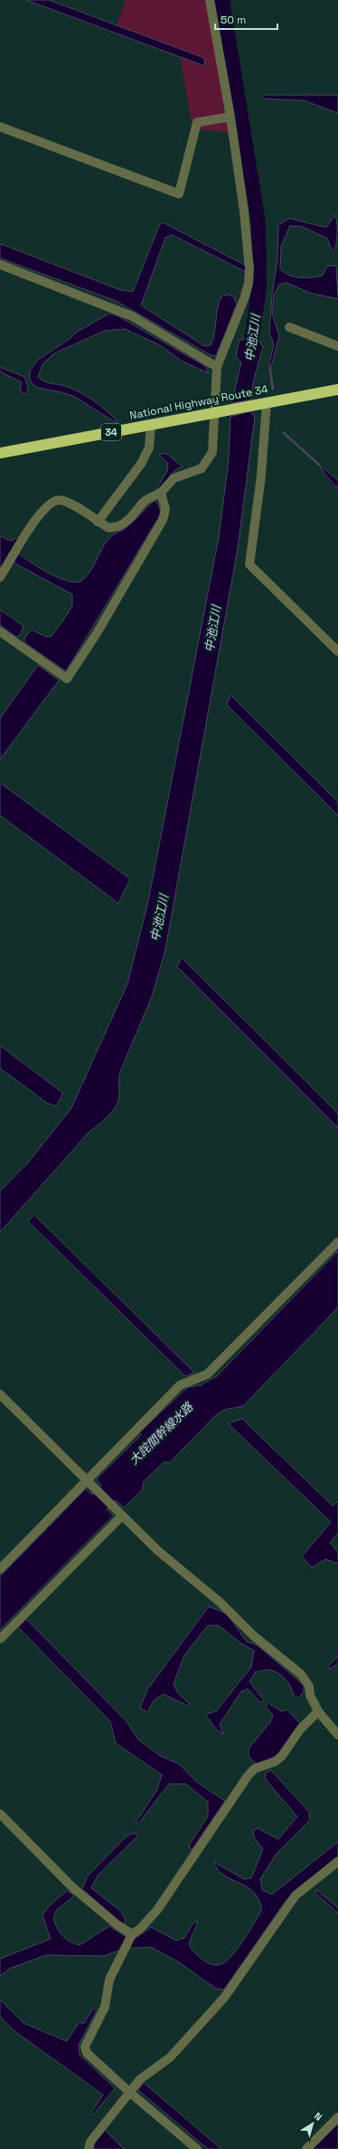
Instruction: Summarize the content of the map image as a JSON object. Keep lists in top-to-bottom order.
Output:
{
  "streets": {
    "highway": ["National Highway Route 34", "34"]
  },
  "water": ["中池江川", "大詫間幹線水路"],
  "scale_bar": "50 m",
  "north": "top right"
}
